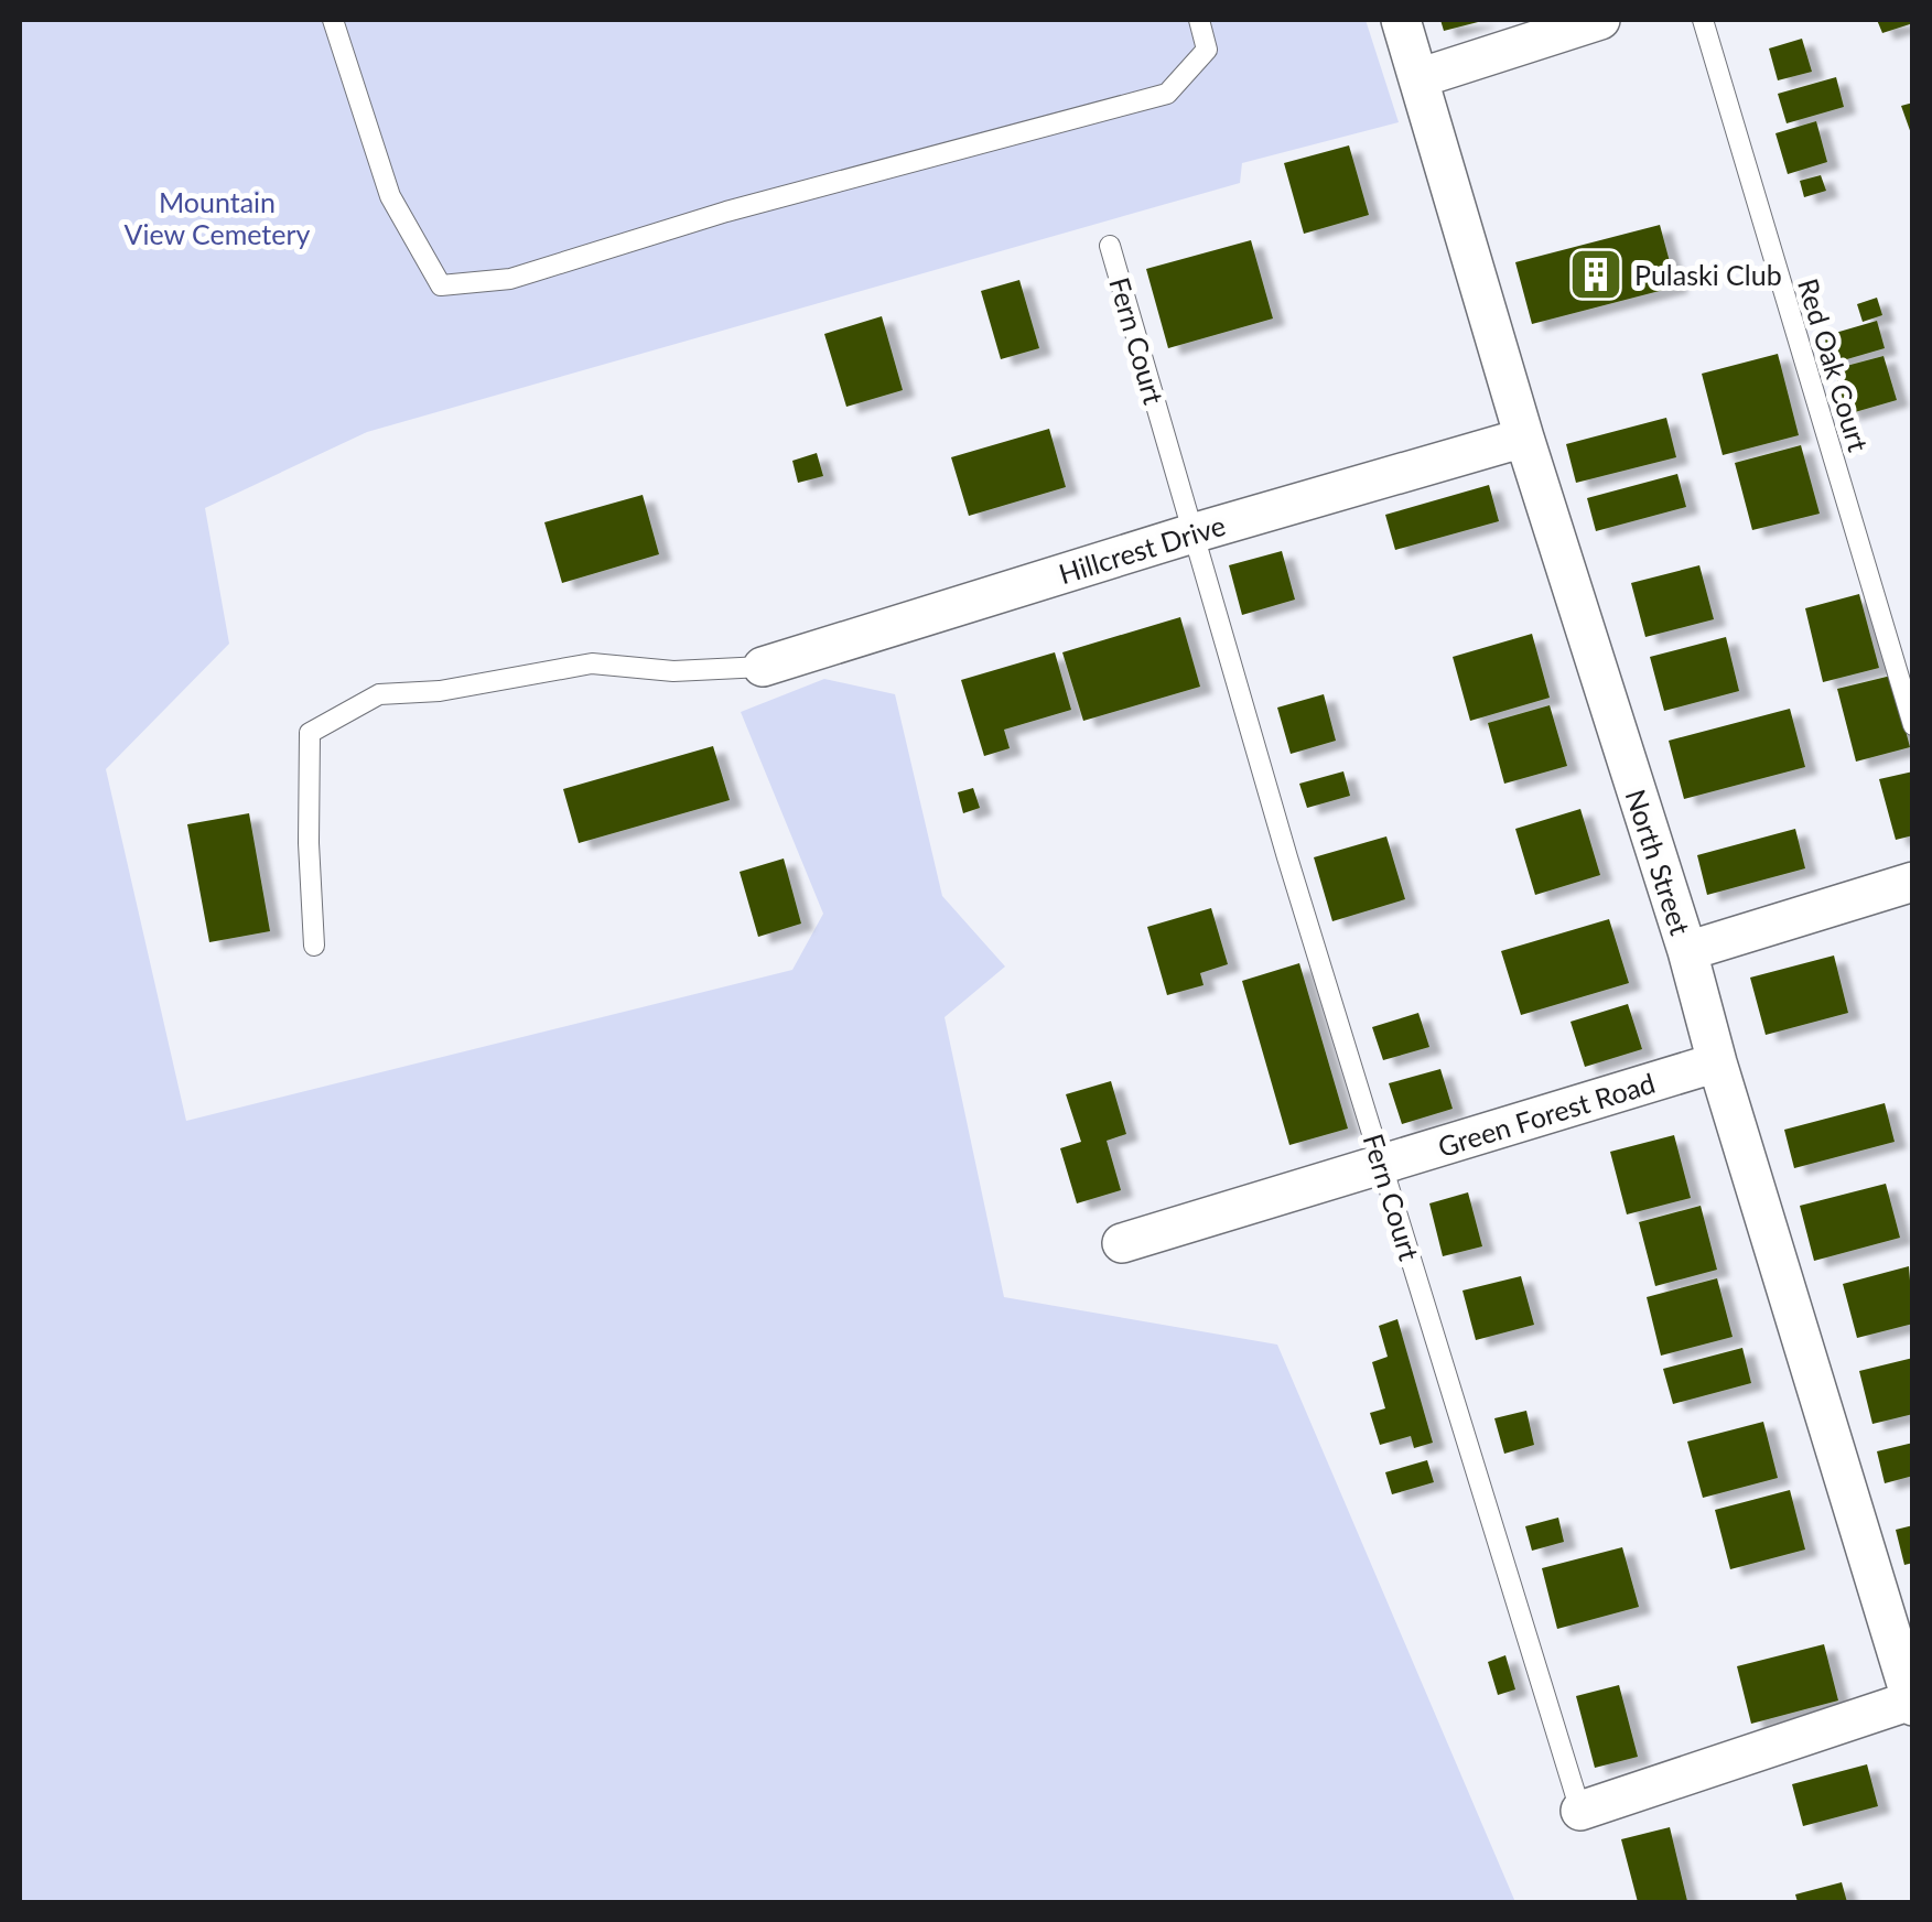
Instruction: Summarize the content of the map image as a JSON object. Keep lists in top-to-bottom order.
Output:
{
  "streets": {
    "street": [
      "Fern Court",
      "Hillcrest Drive",
      "North Street",
      "Green Forest Road"
    ],
    "lane": ["Red Oak Court"]
  },
  "crossings": [
    ["Fern Court", "Hillcrest Drive"],
    ["Fern Court", "North Street"],
    ["Fern Court", "Green Forest Road"],
    ["Hillcrest Drive", "North Street"],
    ["North Street", "Green Forest Road"]
  ],
  "parks": ["Mountain View Cemetery"],
  "places": {
    "building": ["Pulaski Club"]
  }
}
